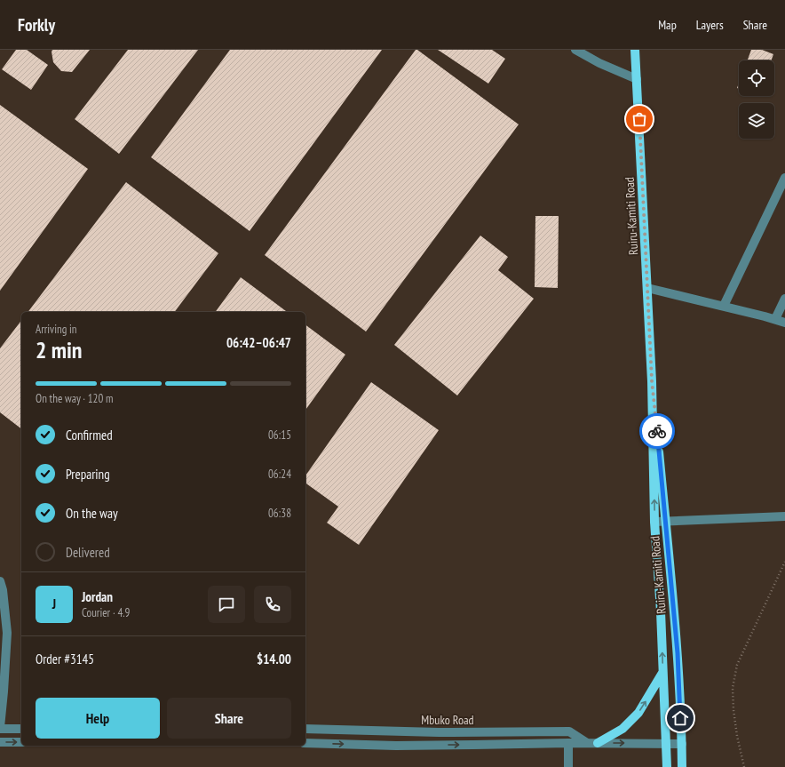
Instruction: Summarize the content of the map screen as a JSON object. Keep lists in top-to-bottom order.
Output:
{
  "streets": {
    "main road": ["Ruiru-Kamiti Road"],
    "street": ["Mbuko Road"]
  },
  "page": {
    "header": "Forkly",
    "nav": ["Map", "Layers", "Share"],
    "heading": ["2 min", "Arriving in", "06:42–06:47"],
    "panel": [
      "Jordan",
      "Courier · 4.9",
      "Order #3145",
      "$14.00"
    ],
    "bar": "On the way · 120 m",
    "list": [
      ["Confirmed", "06:15"],
      ["Preparing", "06:24"],
      ["On the way", "06:38"],
      "Delivered"
    ],
    "round": "J",
    "buttons": ["Help", "Share"]
  }
}
